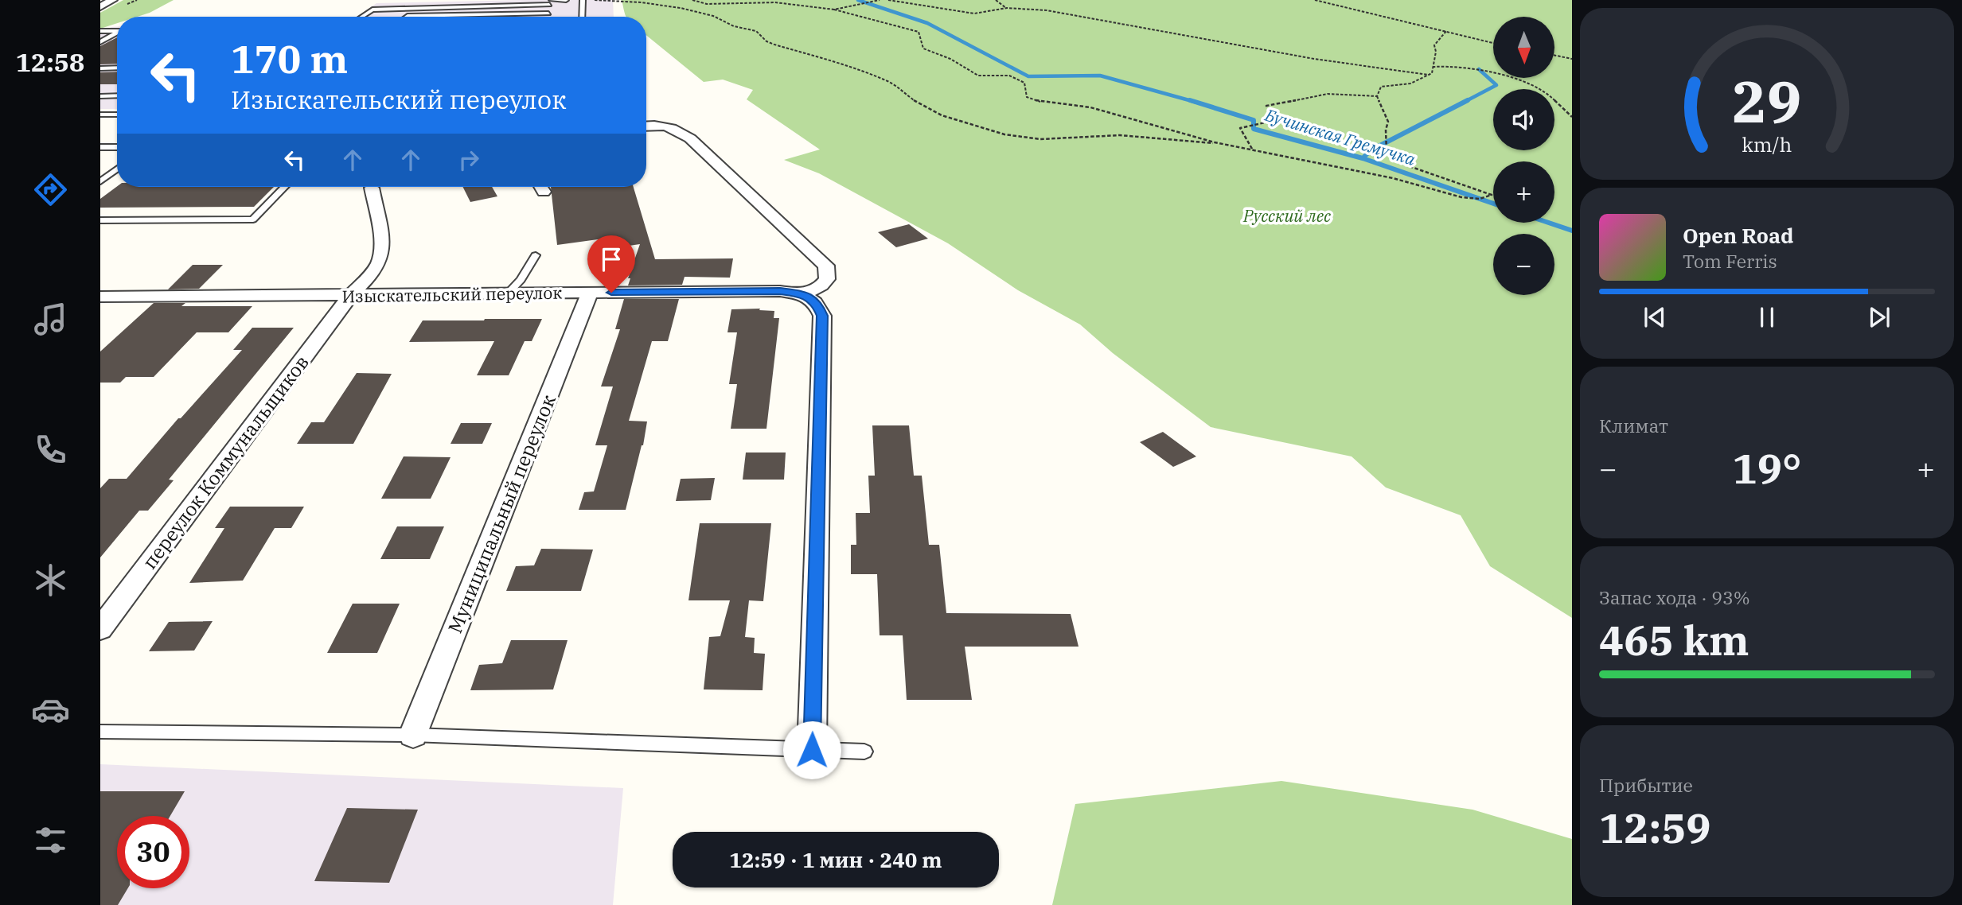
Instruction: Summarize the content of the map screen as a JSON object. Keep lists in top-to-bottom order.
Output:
{
  "streets": {
    "street": ["Изыскательский переулок", "переулок Коммунальщиков", "Муниципальный переулок"]
  },
  "crossings": [
    ["Изыскательский переулок", "переулок Коммунальщиков"],
    ["Изыскательский переулок", "Муниципальный переулок"]
  ],
  "water": ["Бучинская Гремучка"],
  "parks": ["Русский лес"],
  "north": "bottom",
  "page": {
    "tabs": "12:58",
    "map_buttons": ["+", "−"],
    "turn": ["170 m", "Изыскательский переулок"],
    "song": ["Open Road", "Tom Ferris"],
    "tile": [
      "Климат",
      ["Запас хода · 93%", "465 km"],
      ["Прибытие", "12:59"]
    ],
    "heat": ["−", "19°", "+"],
    "limit": "30",
    "trip": "12:59 · 1 мин · 240 m",
    "gauge": ["29", "km/h"]
  }
}
